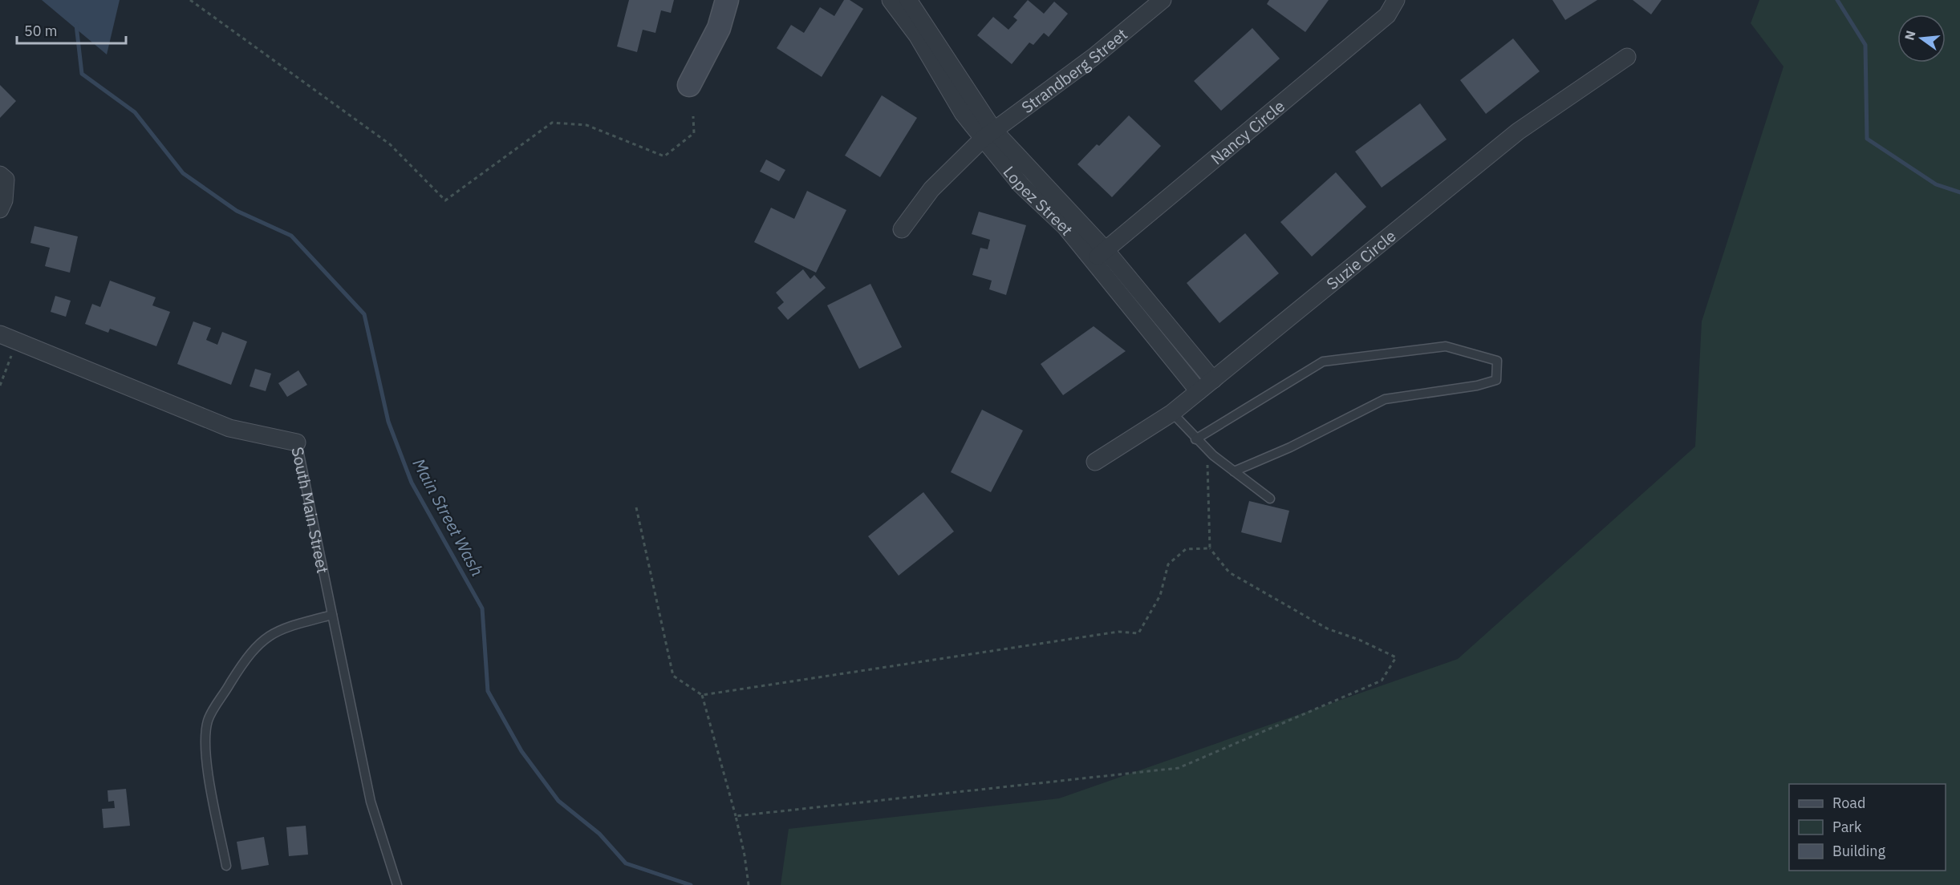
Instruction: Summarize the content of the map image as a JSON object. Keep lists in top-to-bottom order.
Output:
{
  "streets": {
    "street": [
      "Strandberg Street",
      "Nancy Circle",
      "Lopez Street",
      "Suzie Circle",
      "South Main Street"
    ]
  },
  "crossings": [
    ["Strandberg Street", "Lopez Street"],
    ["Nancy Circle", "Lopez Street"],
    ["Lopez Street", "Suzie Circle"]
  ],
  "water": ["Main Street Wash"],
  "legend": ["Road", "Park", "Building"],
  "scale_bar": "50 m",
  "north": "left"
}
